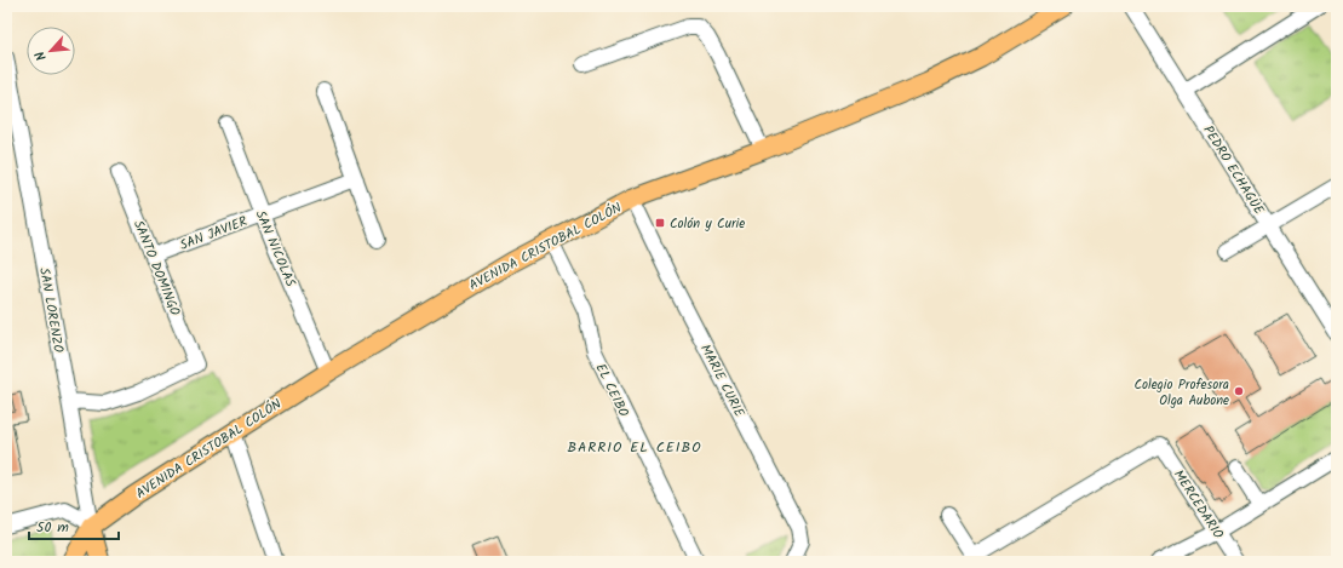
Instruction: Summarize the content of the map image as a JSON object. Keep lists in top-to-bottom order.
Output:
{
  "streets": {
    "main road": ["AVENIDA CRISTOBAL COLÓN", "SAN LORENZO"],
    "street": [
      "PEDRO ECHAGÜE",
      "SAN JAVIER",
      "SAN NICOLAS",
      "SANTO DOMINGO",
      "MARIE CURIE",
      "EL CEIBO",
      "MERCEDARIO"
    ]
  },
  "crossings": [
    ["SAN JAVIER", "SAN NICOLAS"],
    ["SAN JAVIER", "SANTO DOMINGO"],
    ["AVENIDA CRISTOBAL COLÓN", "SAN NICOLAS"],
    ["AVENIDA CRISTOBAL COLÓN", "SAN LORENZO"],
    ["AVENIDA CRISTOBAL COLÓN", "MARIE CURIE"],
    ["AVENIDA CRISTOBAL COLÓN", "EL CEIBO"],
    ["SANTO DOMINGO", "SAN LORENZO"]
  ],
  "districts": ["BARRIO EL CEIBO"],
  "places": {
    "transit": ["Colón y Curie"],
    "other": ["Colegio Profesora Olga Aubone"]
  },
  "scale_bar": "50 m",
  "north": "bottom left"
}
